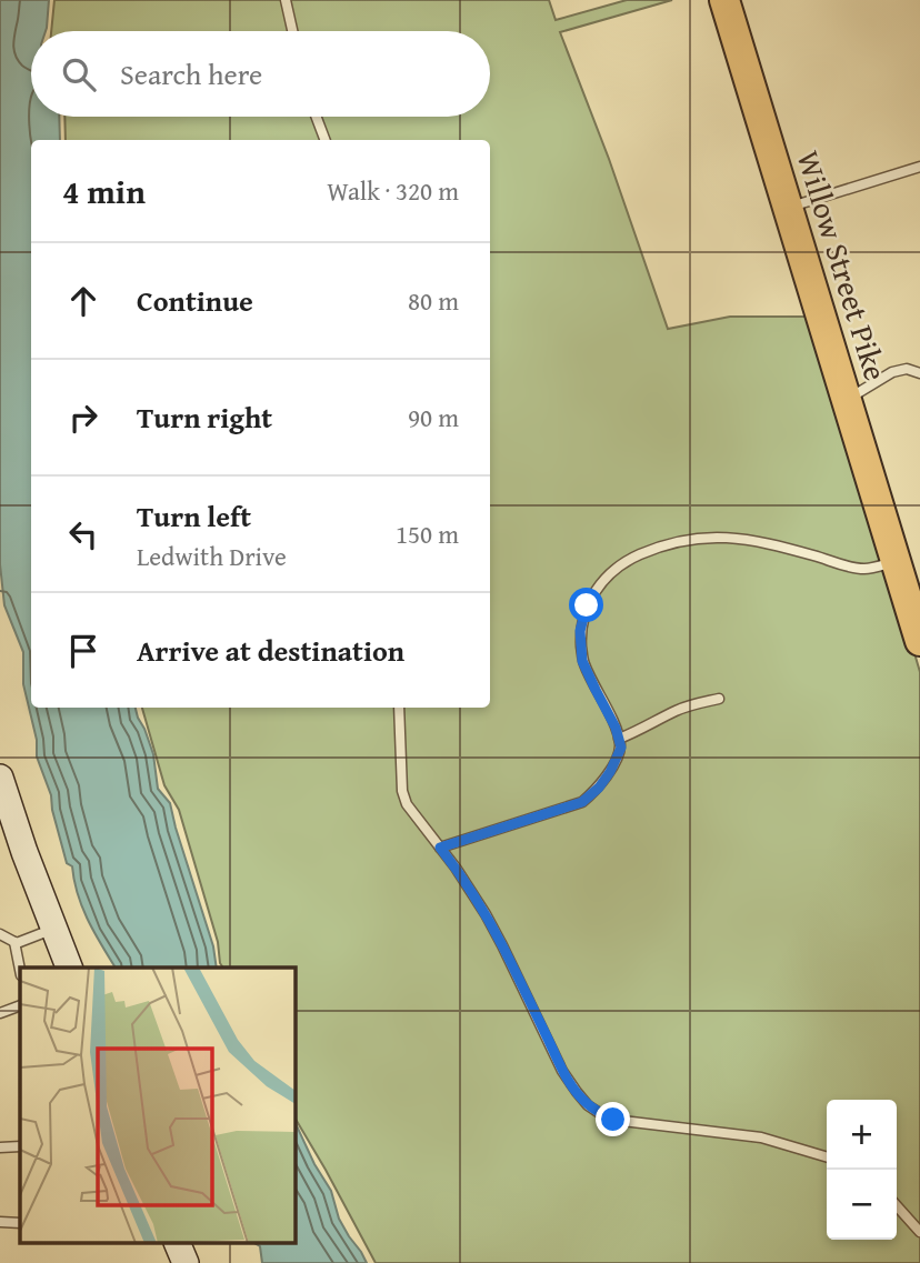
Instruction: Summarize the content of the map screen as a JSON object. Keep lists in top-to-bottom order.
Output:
{
  "streets": {
    "highway": ["Willow Street Pike"]
  },
  "page": {
    "search": "Search here",
    "heading": ["4 min", "Walk · 320 m"],
    "list": [
      ["Continue", "80 m"],
      ["Turn right", "90 m"],
      ["Turn left", "Ledwith Drive", "150 m"],
      "Arrive at destination"
    ],
    "map_buttons": ["+", "−"]
  }
}
